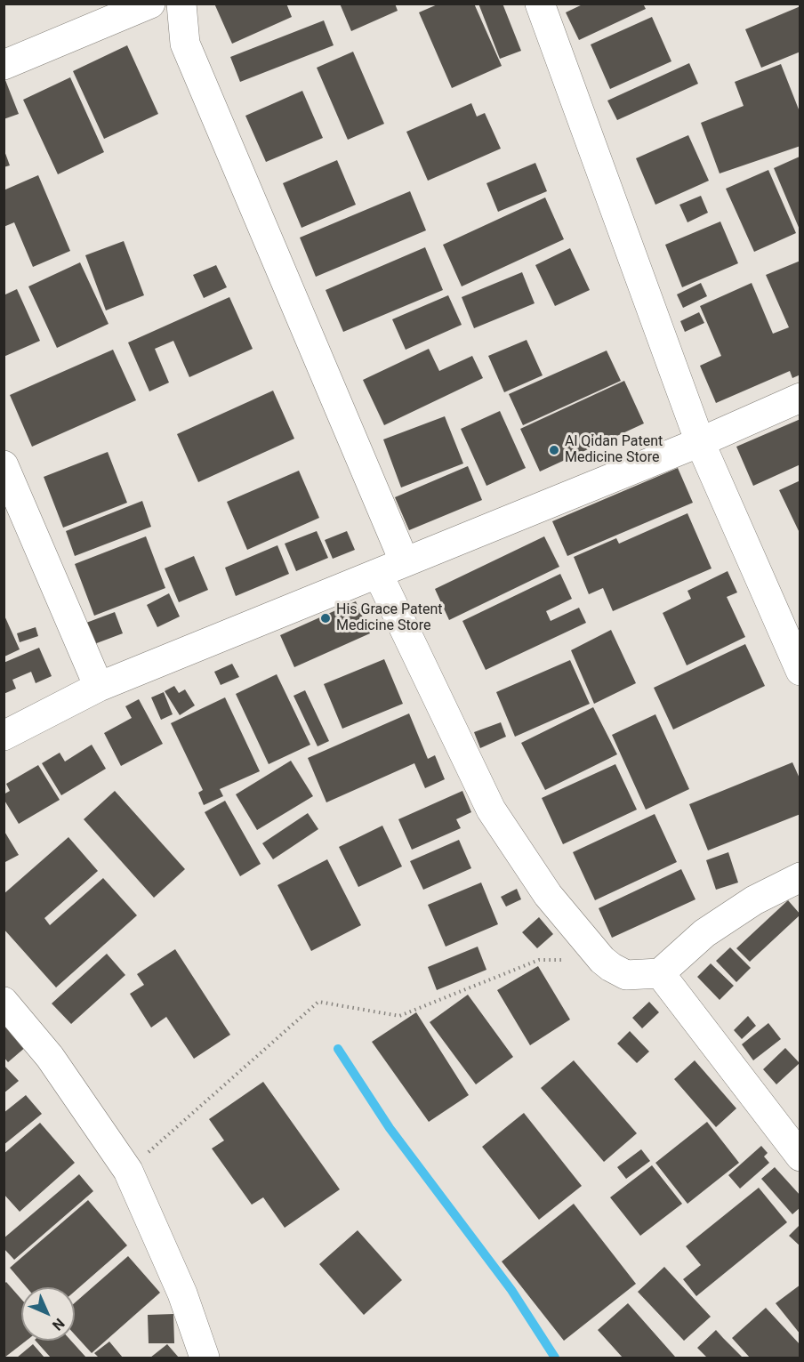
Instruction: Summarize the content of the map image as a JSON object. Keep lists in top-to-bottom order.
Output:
{
  "places": ["Al Qidan Patent Medicine Store", "His Grace Patent Medicine Store"],
  "north": "bottom right"
}
